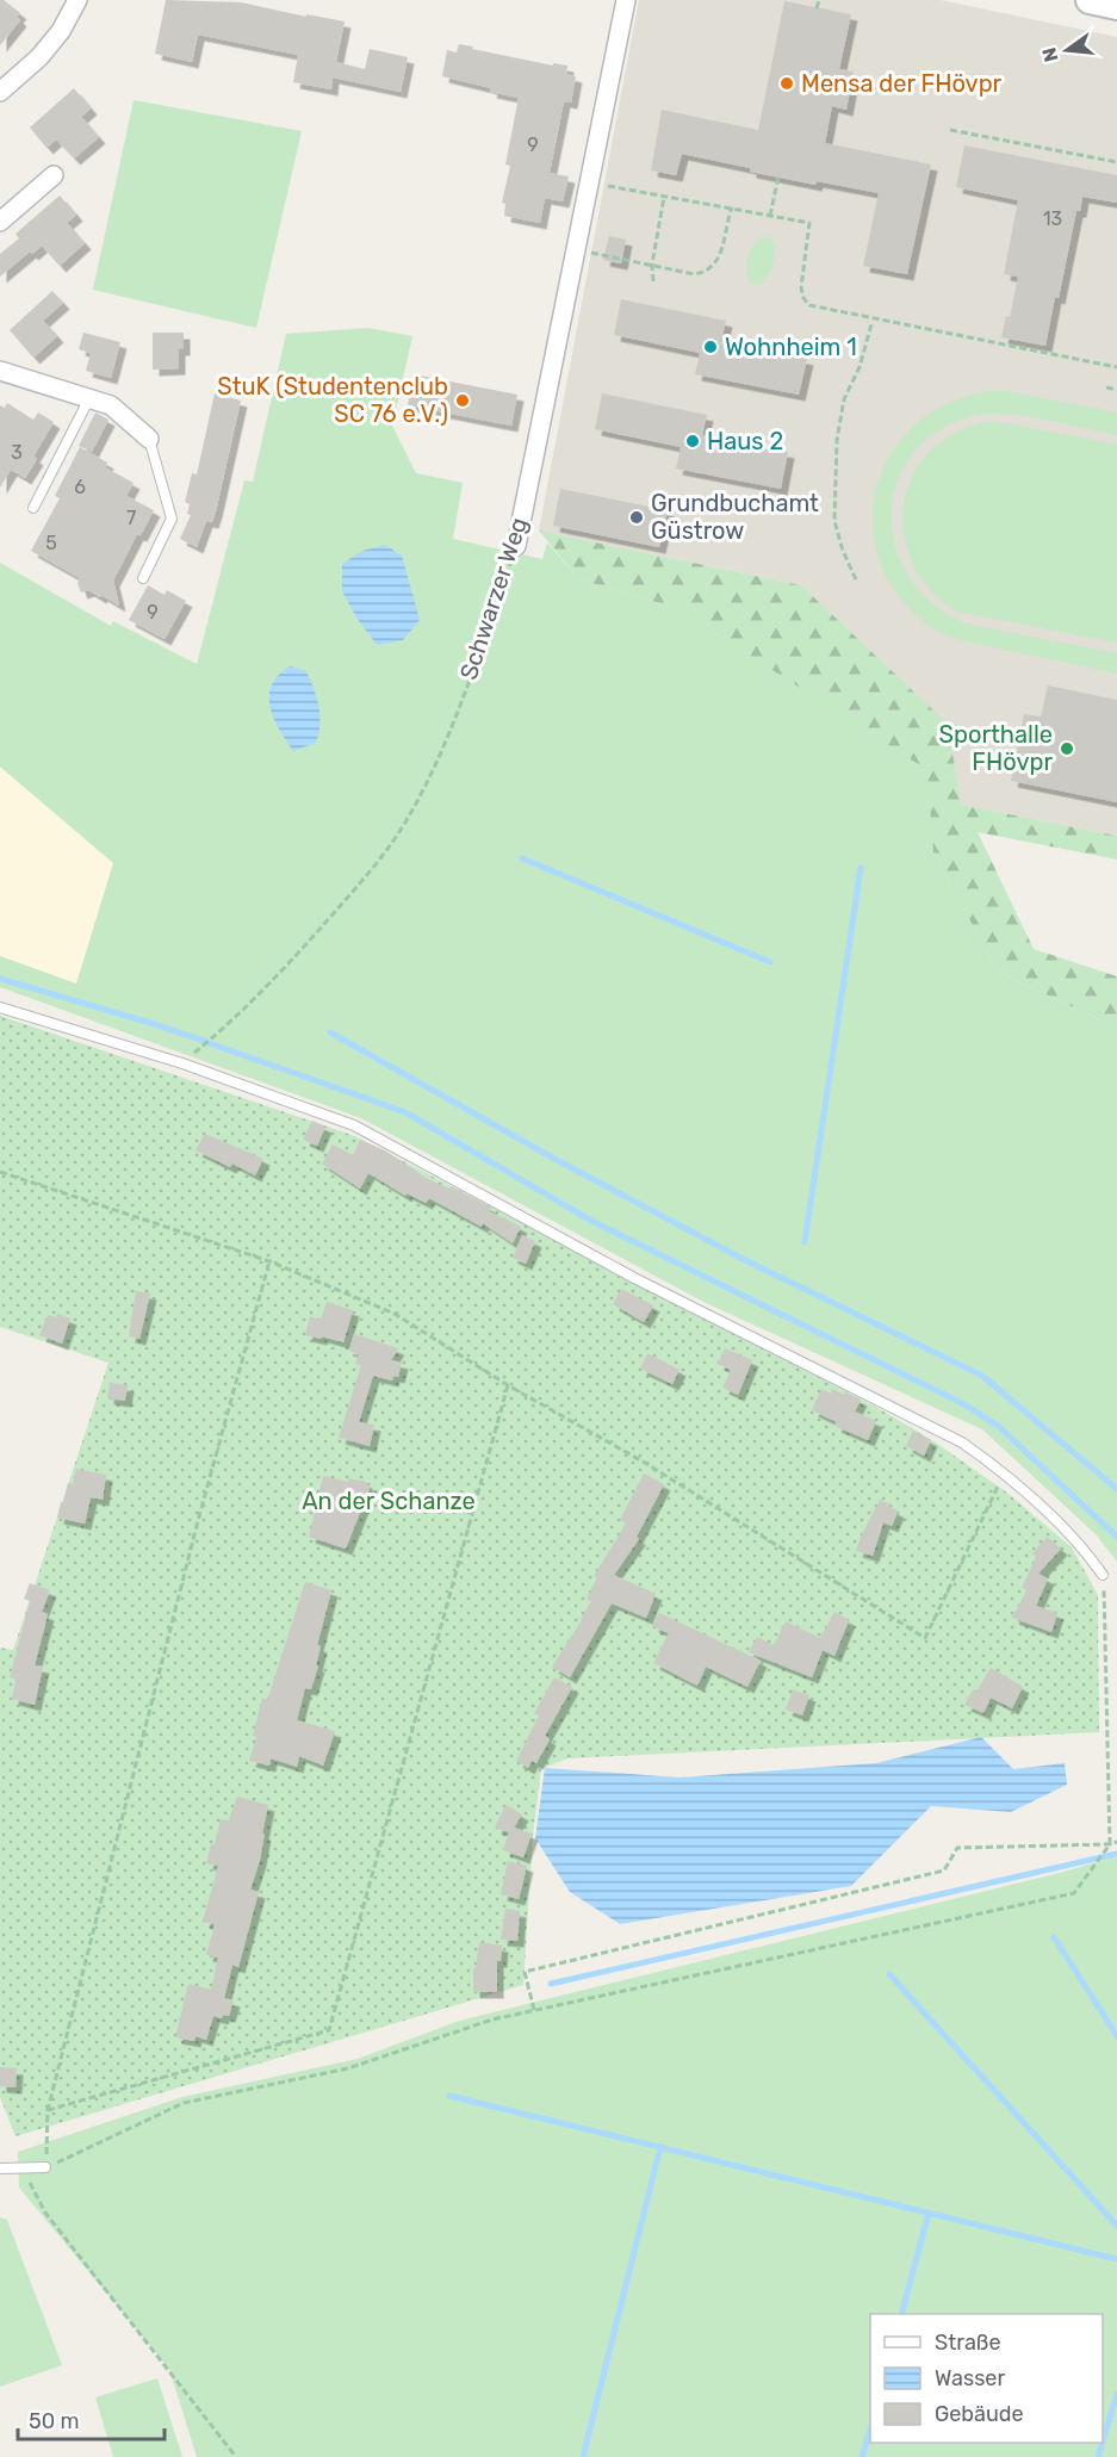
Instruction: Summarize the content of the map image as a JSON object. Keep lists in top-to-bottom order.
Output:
{
  "streets": {
    "street": ["Schwarzer Weg"]
  },
  "parks": ["An der Schanze"],
  "places": [
    "Mensa der FHövpr",
    "Wohnheim 1",
    "StuK (Studentenclub SC 76 e.V.)",
    "Haus 2",
    "Grundbuchamt Güstrow",
    "Sporthalle FHövpr"
  ],
  "house_numbers": [
    "9",
    "13",
    "3",
    "6",
    "7",
    "5",
    "9"
  ],
  "legend": ["Straße", "Wasser", "Gebäude"],
  "scale_bar": "50 m",
  "north": "left"
}
